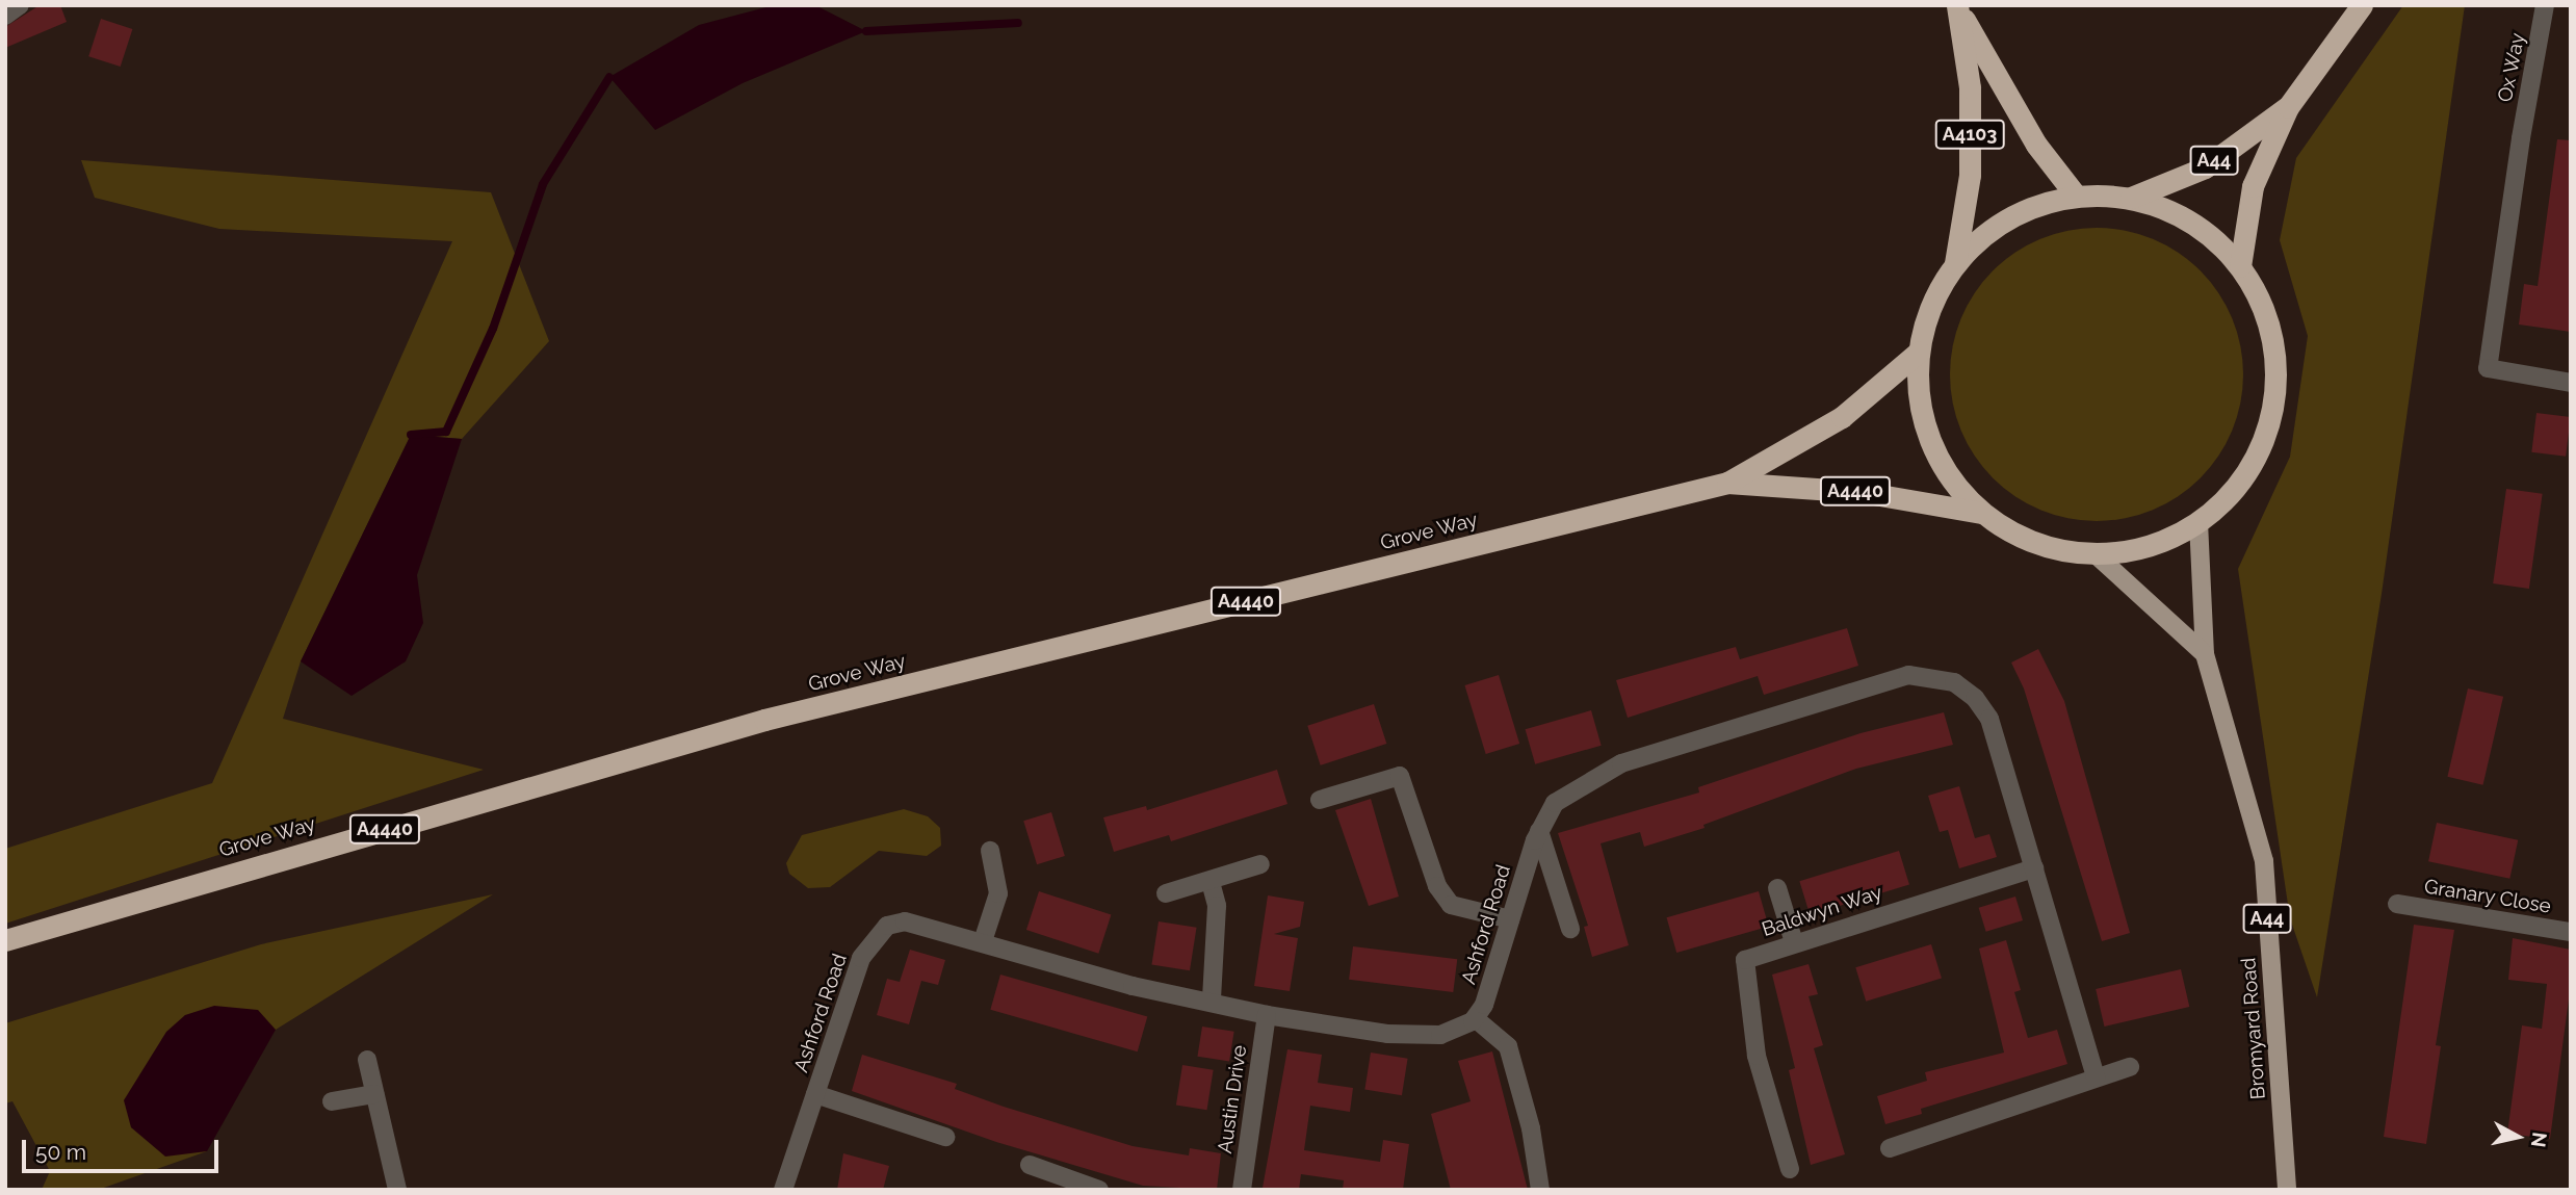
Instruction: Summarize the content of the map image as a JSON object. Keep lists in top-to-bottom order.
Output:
{
  "streets": {
    "highway": [
      "A4103",
      "A44",
      "A4440",
      "Grove Way"
    ],
    "main road": ["Bromyard Road"],
    "street": [
      "Ox Way",
      "Granary Close",
      "Baldwyn Way",
      "Ashford Road",
      "Austin Drive"
    ]
  },
  "crossings": [
    ["Baldwyn Way", "Ashford Road"],
    ["Ashford Road", "Austin Drive"]
  ],
  "scale_bar": "50 m",
  "north": "right"
}
